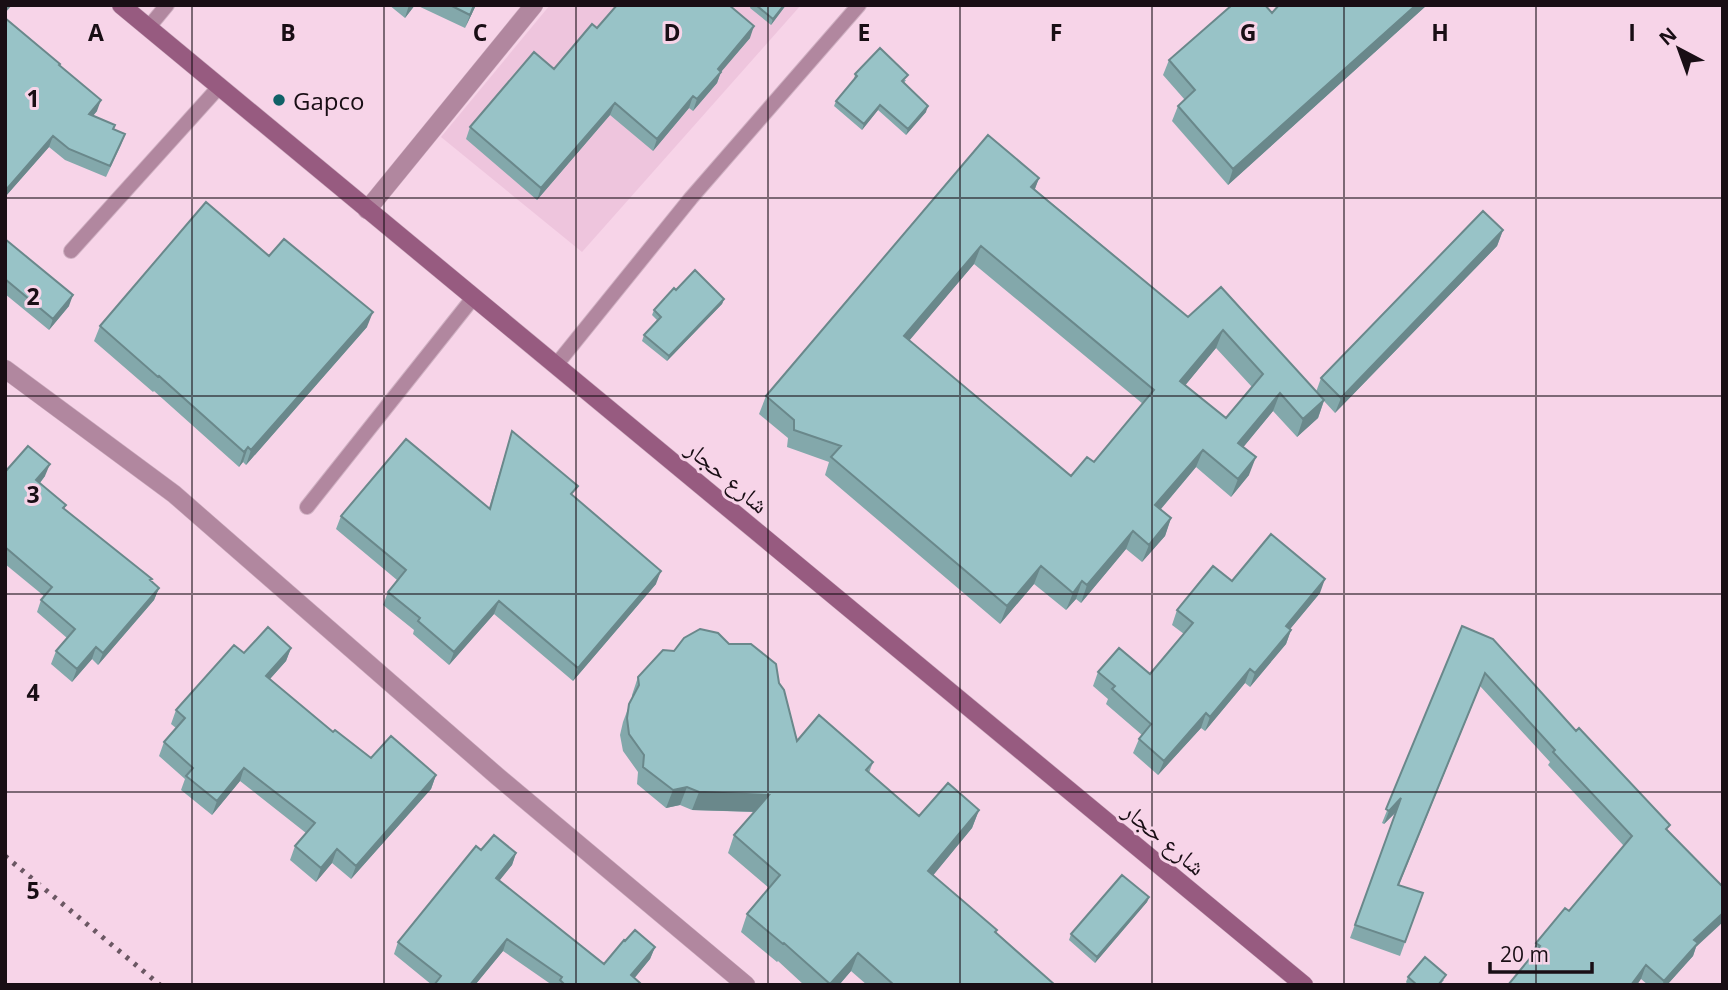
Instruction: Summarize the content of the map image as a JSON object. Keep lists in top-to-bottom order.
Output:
{
  "streets": {
    "street": ["شارع حجار"]
  },
  "places": ["Gapco"],
  "scale_bar": "20 m",
  "north": "top left",
  "grid": {
    "columns": [
      "A",
      "B",
      "C",
      "D",
      "E",
      "F",
      "G",
      "H",
      "I"
    ],
    "rows": [
      "1",
      "2",
      "3",
      "4",
      "5"
    ]
  }
}
